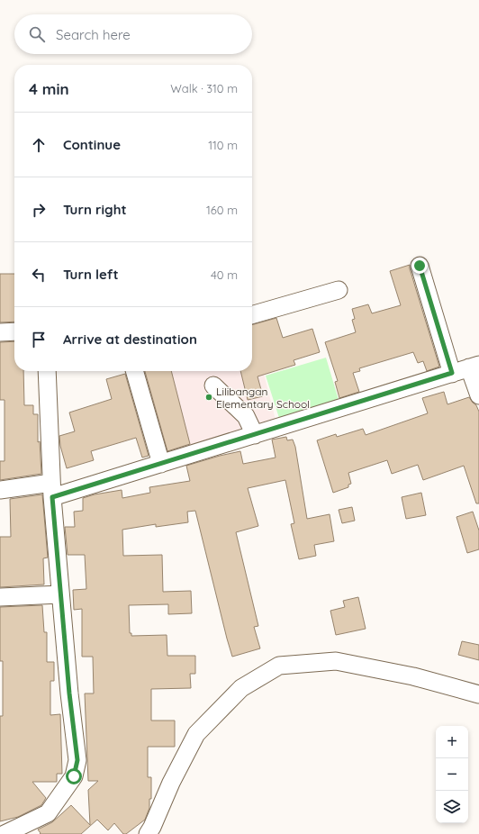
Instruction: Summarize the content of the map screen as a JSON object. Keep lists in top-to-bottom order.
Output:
{
  "places": ["Lilibangan Elementary School"],
  "page": {
    "search": "Search here",
    "heading": ["4 min", "Walk · 310 m"],
    "list": [
      ["Continue", "110 m"],
      ["Turn right", "160 m"],
      ["Turn left", "40 m"],
      "Arrive at destination"
    ],
    "map_buttons": ["+", "−"]
  }
}
